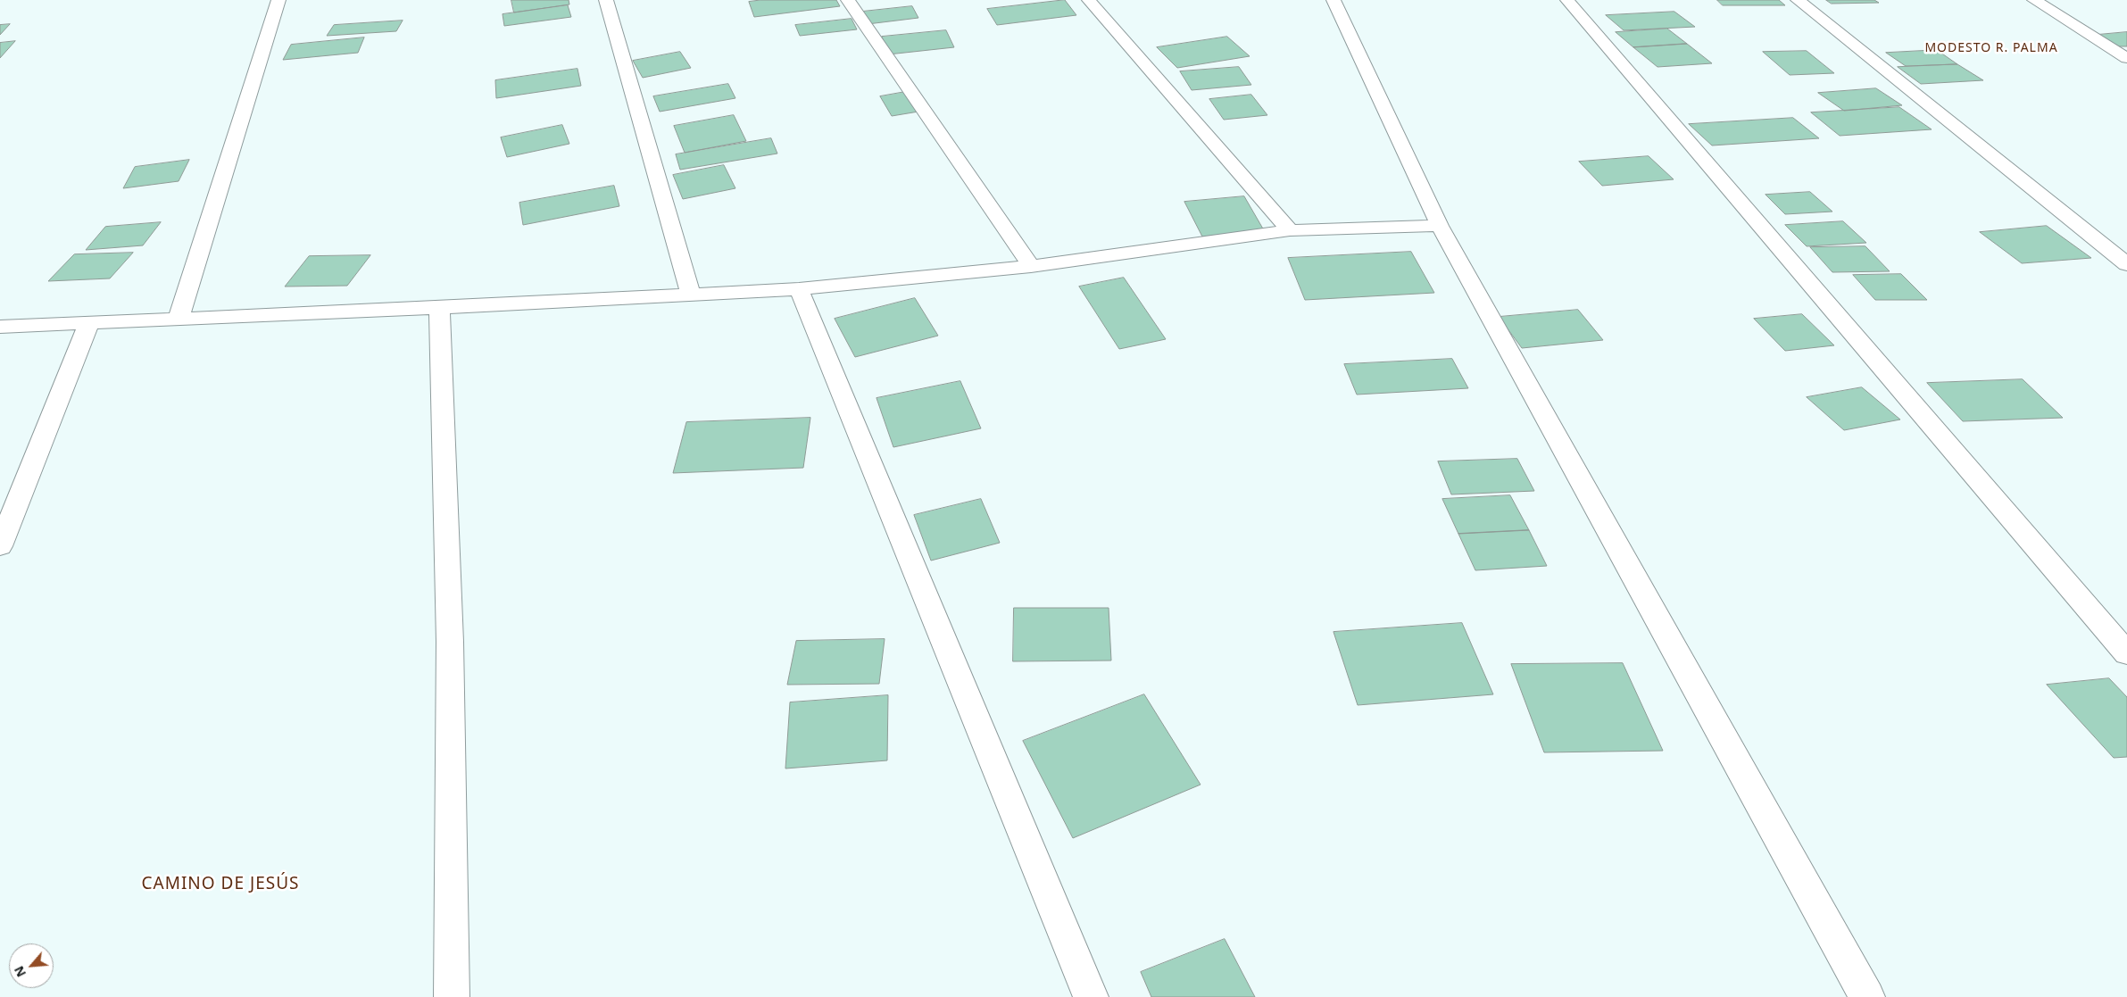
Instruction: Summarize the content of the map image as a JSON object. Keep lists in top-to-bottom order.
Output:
{
  "districts": ["MODESTO R. PALMA", "CAMINO DE JESÚS"],
  "north": "bottom left"
}
